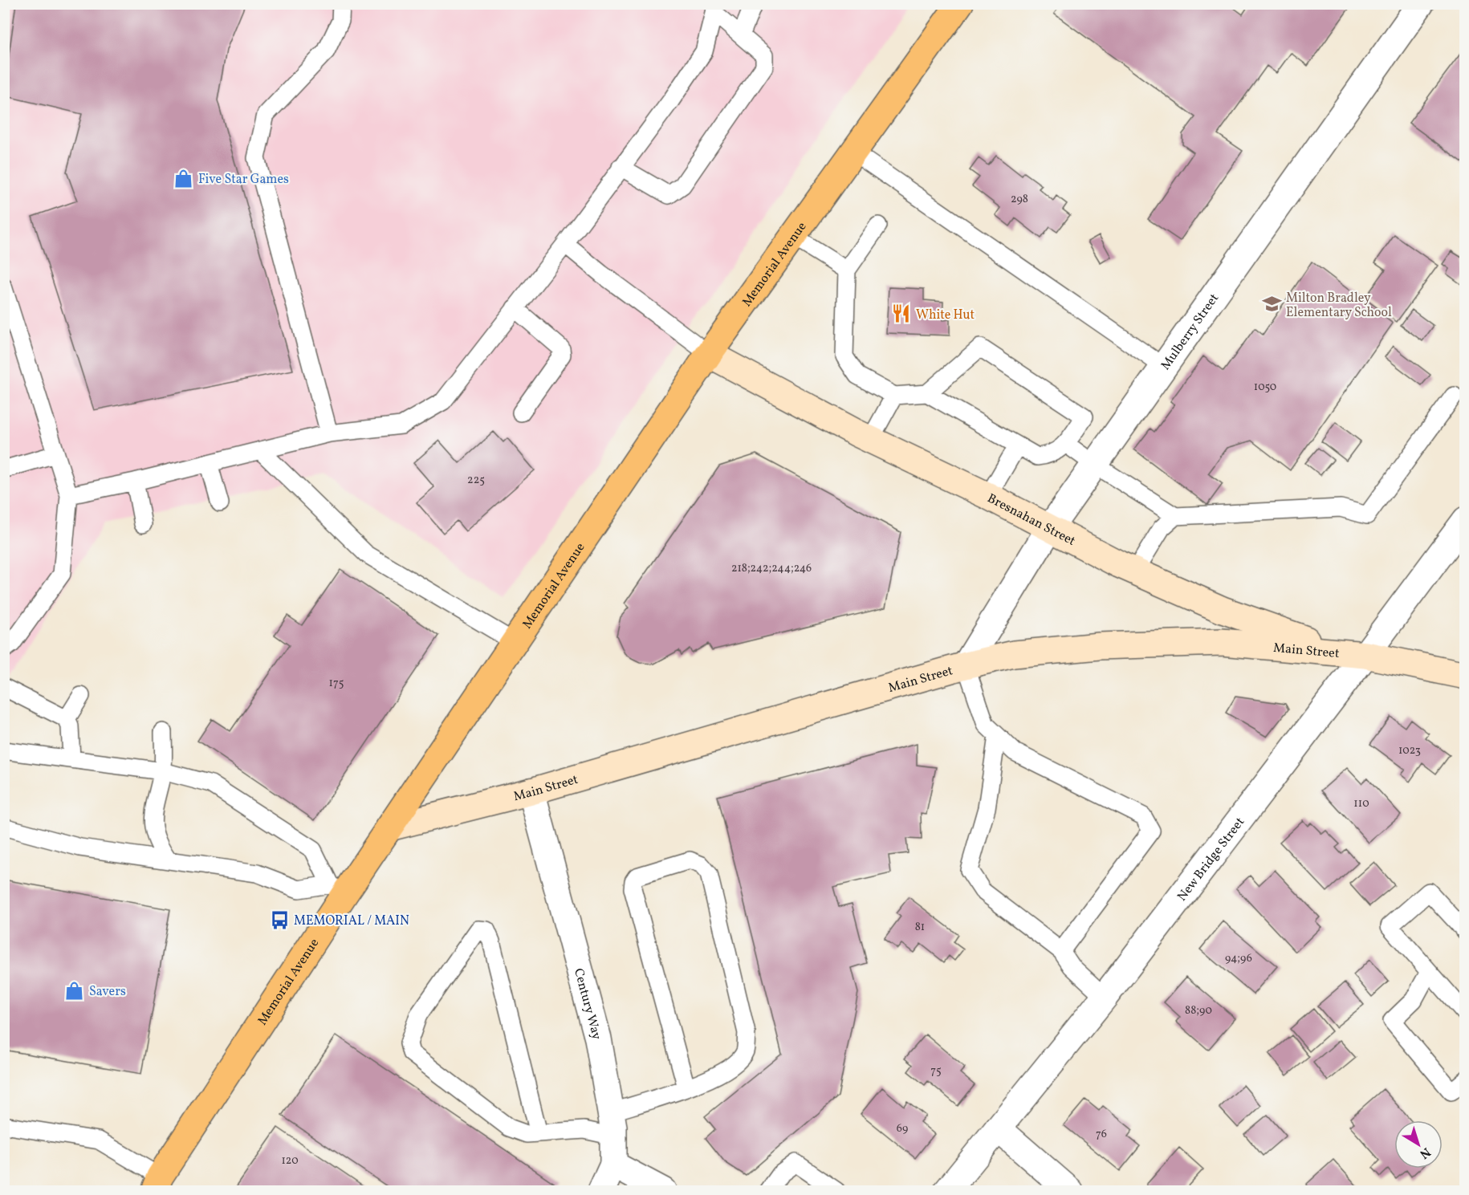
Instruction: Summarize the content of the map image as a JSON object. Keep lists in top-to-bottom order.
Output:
{
  "streets": {
    "main road": ["Memorial Avenue"],
    "street": [
      "Mulberry Street",
      "Bresnahan Street",
      "Main Street",
      "New Bridge Street",
      "Century Way"
    ]
  },
  "crossings": [
    ["Memorial Avenue", "Bresnahan Street"],
    ["Memorial Avenue", "Main Street"],
    ["Mulberry Street", "Bresnahan Street"],
    ["Mulberry Street", "Main Street"],
    ["Bresnahan Street", "Main Street"],
    ["Bresnahan Street", "New Bridge Street"],
    ["Main Street", "New Bridge Street"],
    ["Main Street", "Century Way"]
  ],
  "places": {
    "shop": ["Five Star Games", "Savers"],
    "school or university": ["Milton Bradley Elementary School"],
    "restaurant": ["White Hut"],
    "bus stop": ["MEMORIAL / MAIN"]
  },
  "house_numbers": [
    "298",
    "1050",
    "225",
    "218;242;244;246",
    "175",
    "1023",
    "110",
    "81",
    "94;96",
    "88;90",
    "75",
    "69",
    "76",
    "120"
  ],
  "north": "bottom right"
}
